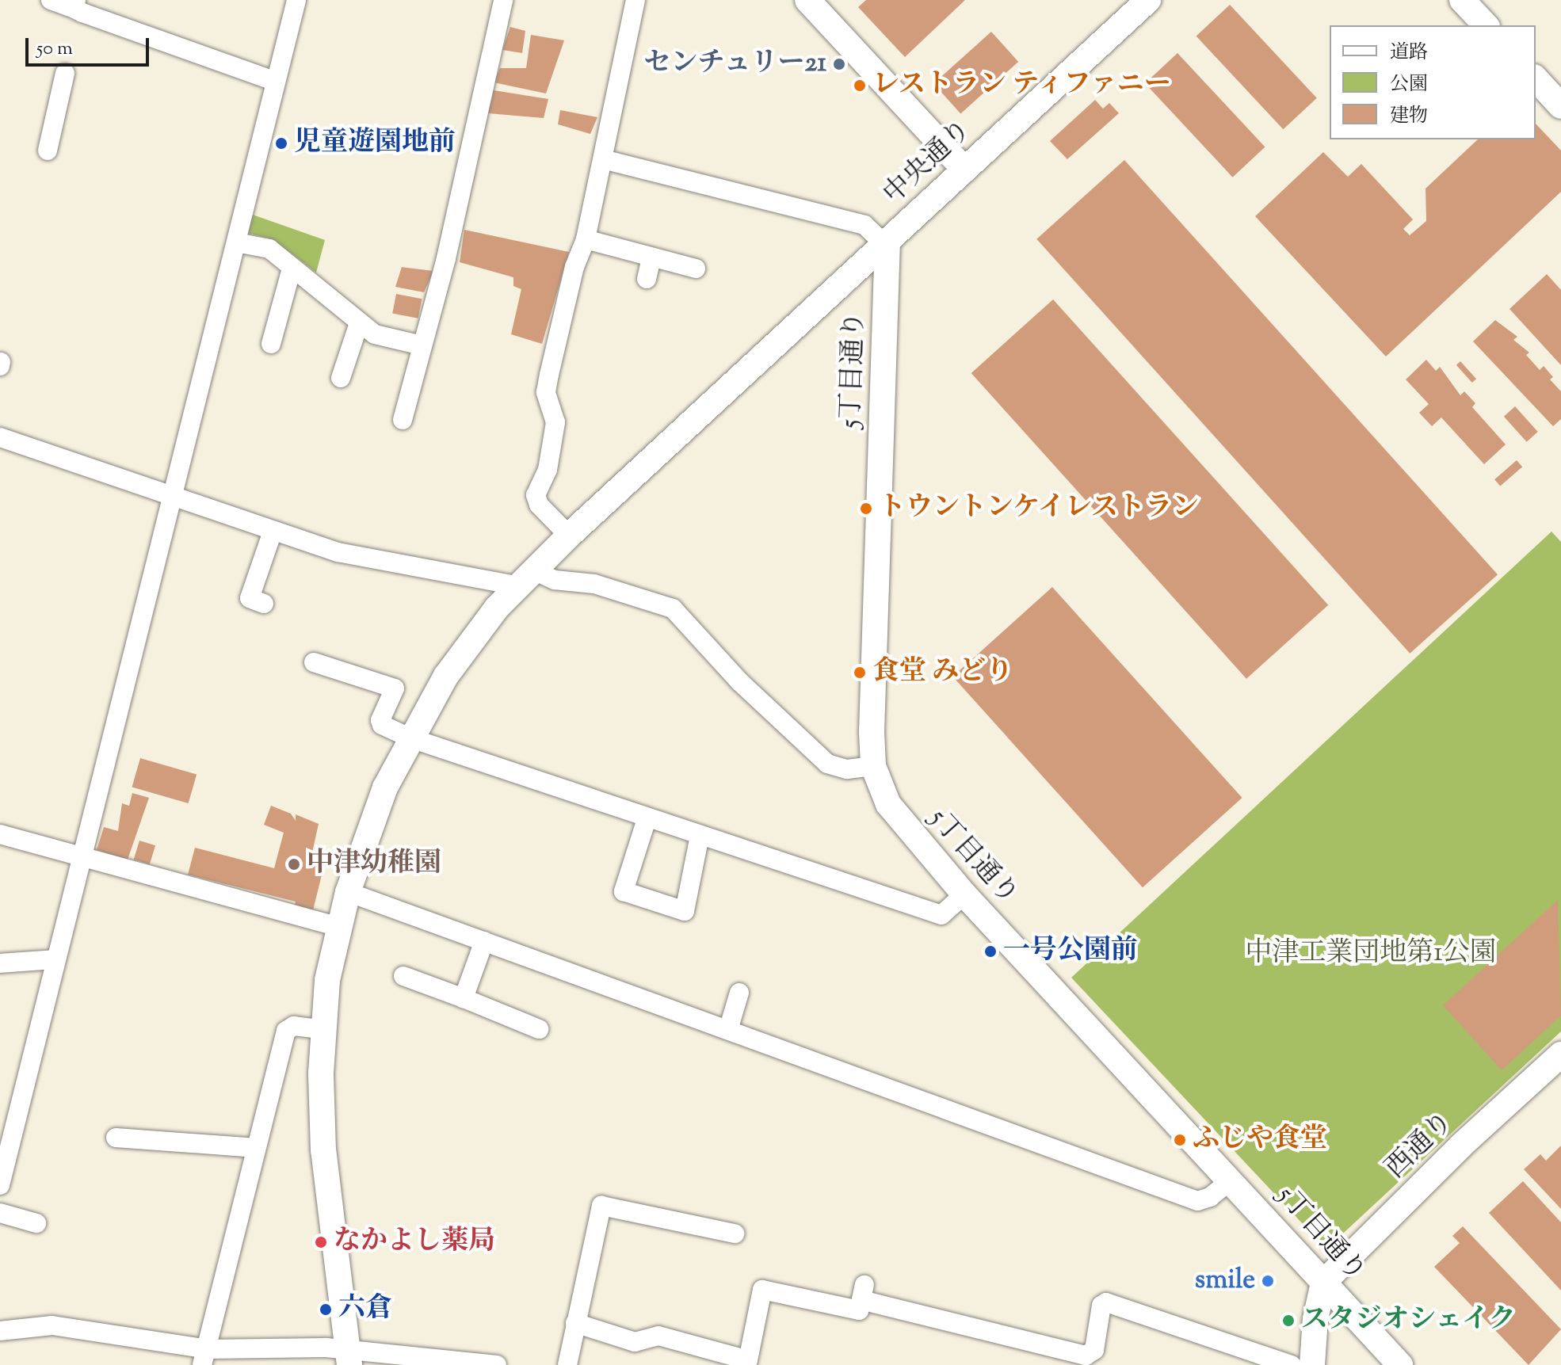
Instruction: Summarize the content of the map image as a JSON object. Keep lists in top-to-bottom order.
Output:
{
  "streets": {
    "street": ["中央通り", "5丁目通り", "西通り"]
  },
  "crossings": [
    ["中央通り", "5丁目通り"],
    ["5丁目通り", "西通り"]
  ],
  "parks": ["中津工業団地第1公園"],
  "places": [
    "センチュリー21",
    "レストラン ティファニー",
    "児童遊園地前",
    "トウントンケイレストラン",
    "食堂 みどり",
    "中津幼稚園",
    "一号公園前",
    "ふじや食堂",
    "なかよし薬局",
    "smile",
    "六倉",
    "スタジオシェイク"
  ],
  "legend": ["道路", "公園", "建物"],
  "scale_bar": "50 m"
}
